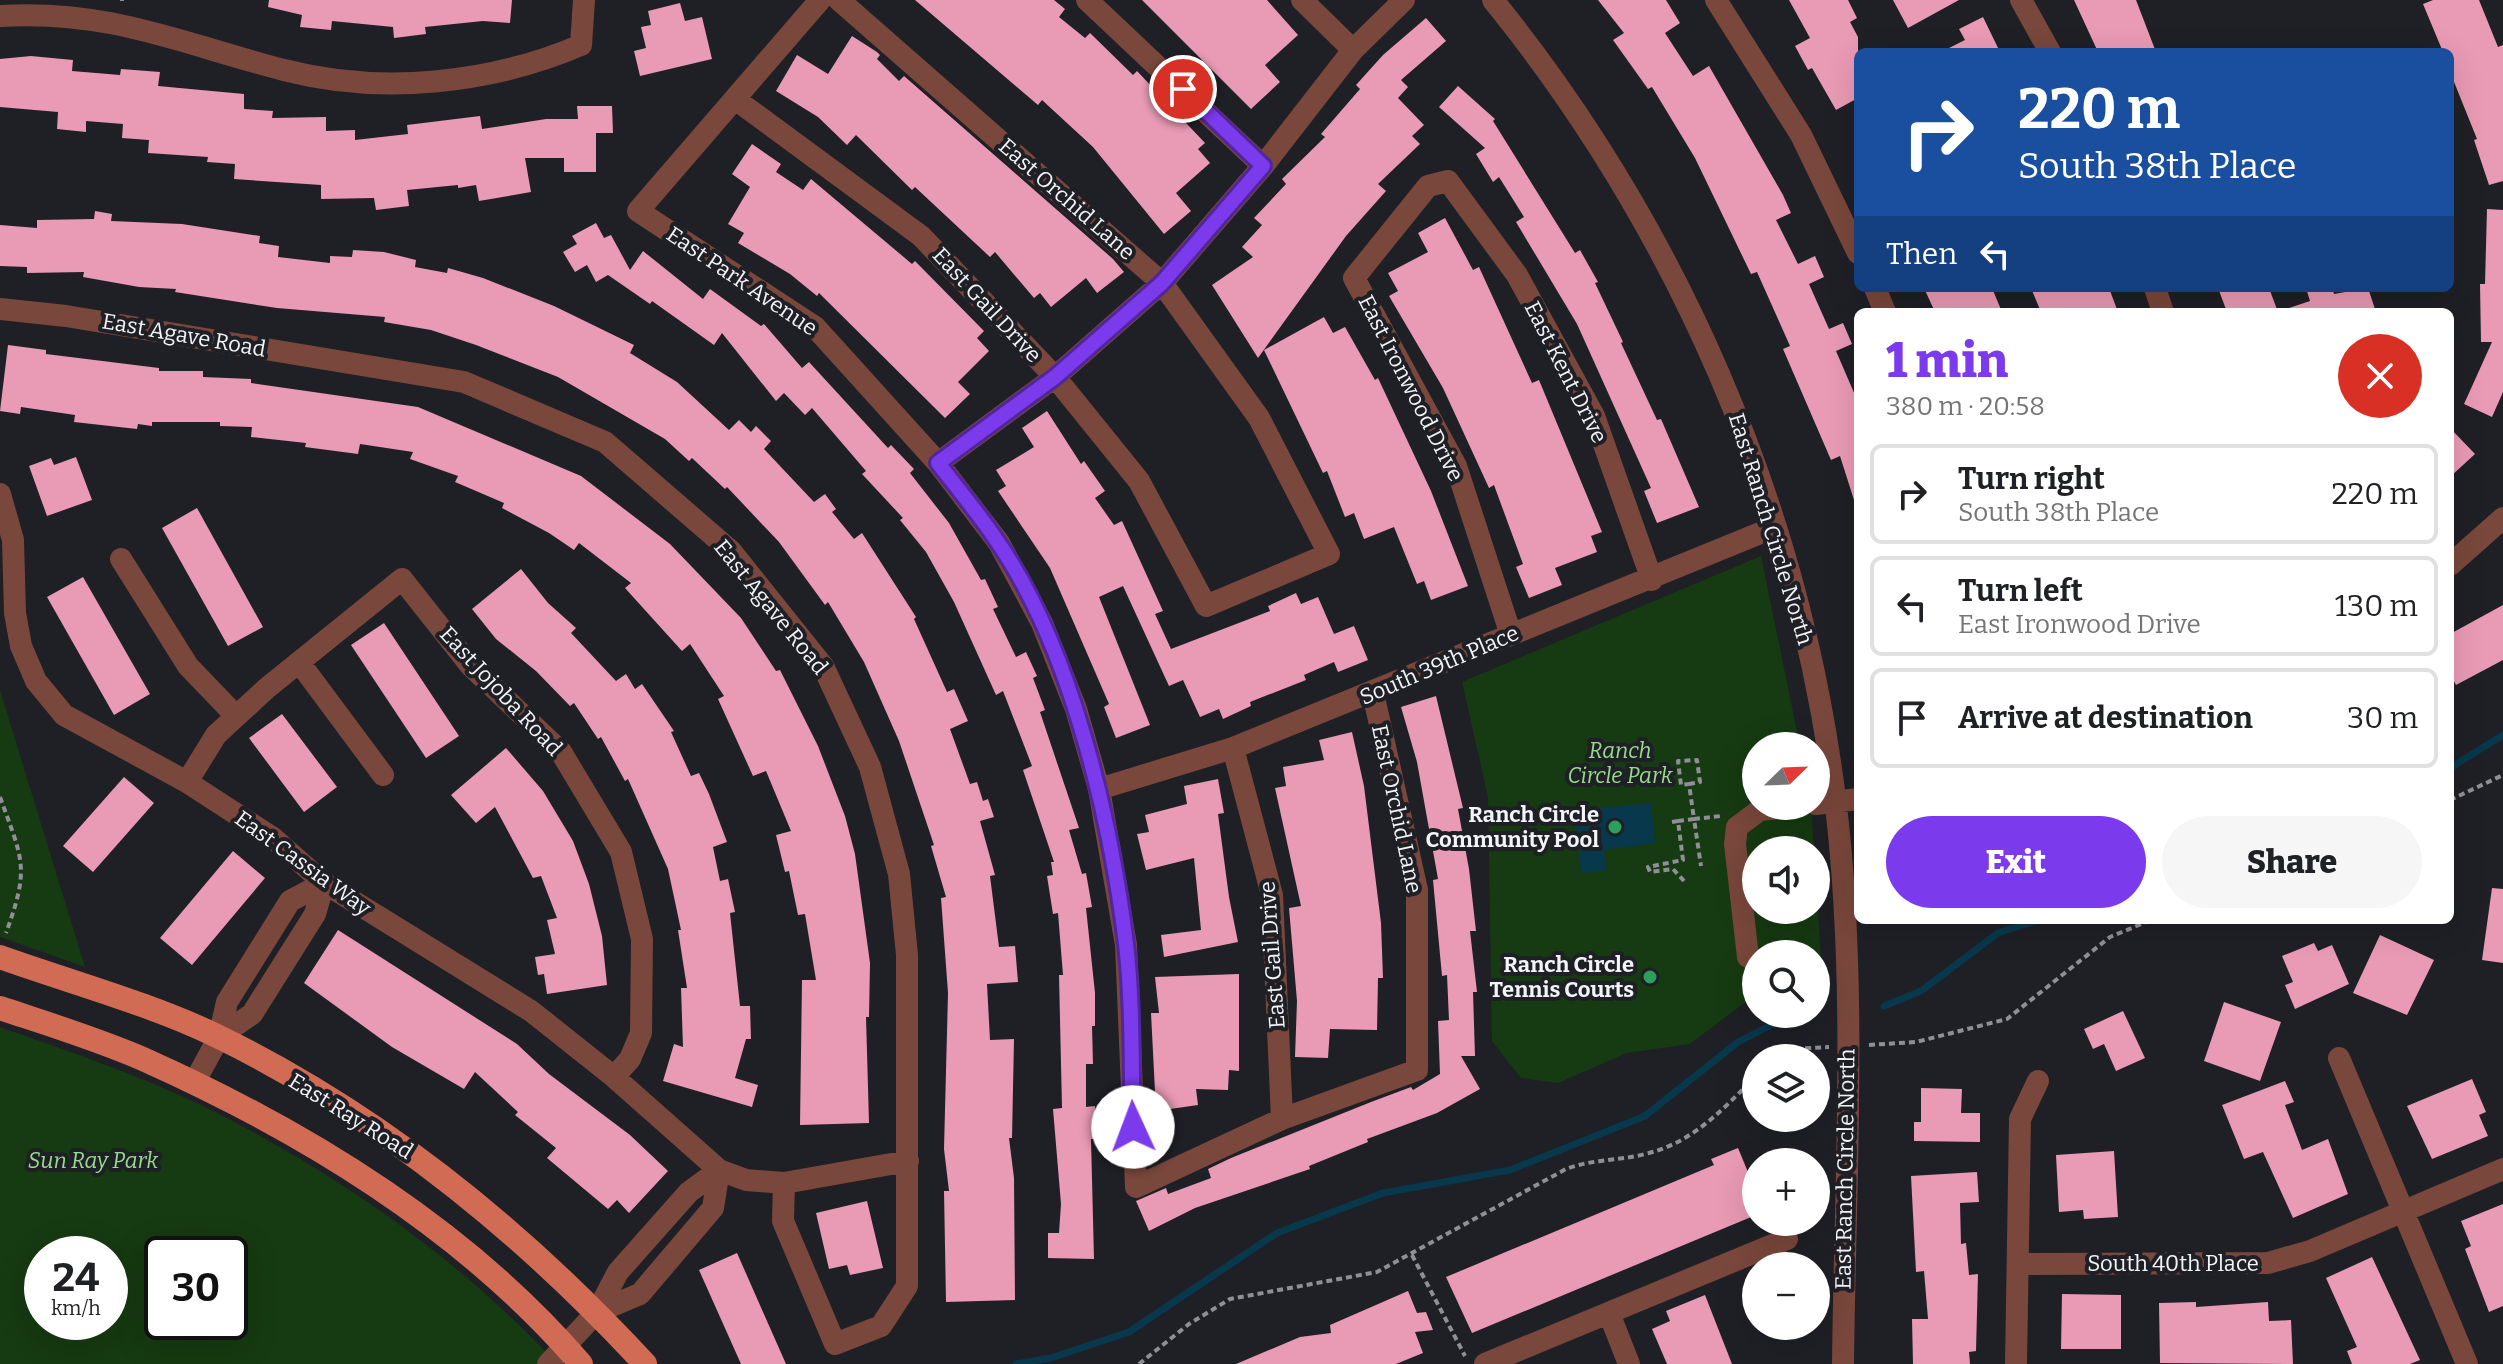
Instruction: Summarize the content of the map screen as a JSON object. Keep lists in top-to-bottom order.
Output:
{
  "streets": {
    "main road": ["East Ray Road"],
    "street": [
      "East Orchid Lane",
      "East Park Avenue",
      "East Gail Drive",
      "East Agave Road",
      "East Kent Drive",
      "East Ironwood Drive",
      "East Ranch Circle North",
      "South 39th Place",
      "East Jojoba Road",
      "East Cassia Way",
      "South 40th Place"
    ]
  },
  "crossings": [
    ["East Orchid Lane", "East Park Avenue"],
    ["East Orchid Lane", "East Gail Drive"],
    ["East Orchid Lane", "South 39th Place"],
    ["East Park Avenue", "East Gail Drive"],
    ["East Park Avenue", "South 39th Place"],
    ["East Gail Drive", "South 39th Place"],
    ["East Kent Drive", "East Ironwood Drive"],
    ["East Kent Drive", "South 39th Place"],
    ["East Ironwood Drive", "South 39th Place"],
    ["East Ranch Circle North", "South 39th Place"],
    ["East Jojoba Road", "East Cassia Way"]
  ],
  "parks": ["Ranch Circle Park", "Sun Ray Park"],
  "places": ["Ranch Circle Community Pool", "Ranch Circle Tennis Courts"],
  "north": "top right",
  "page": {
    "turn": ["220 m", "South 38th Place"],
    "then": "Then",
    "heading": ["1 min", "380 m · 20:58"],
    "list": [
      {
        "name": "Turn right",
        "note": "South 38th Place",
        "value": "220 m"
      },
      {
        "name": "Turn left",
        "note": "East Ironwood Drive",
        "value": "130 m"
      },
      {
        "name": "Arrive at destination",
        "value": "30 m"
      }
    ],
    "map_buttons": ["+", "−"],
    "buttons": ["Exit", "Share"],
    "speed": "24 km/h",
    "limit": "30"
  }
}
